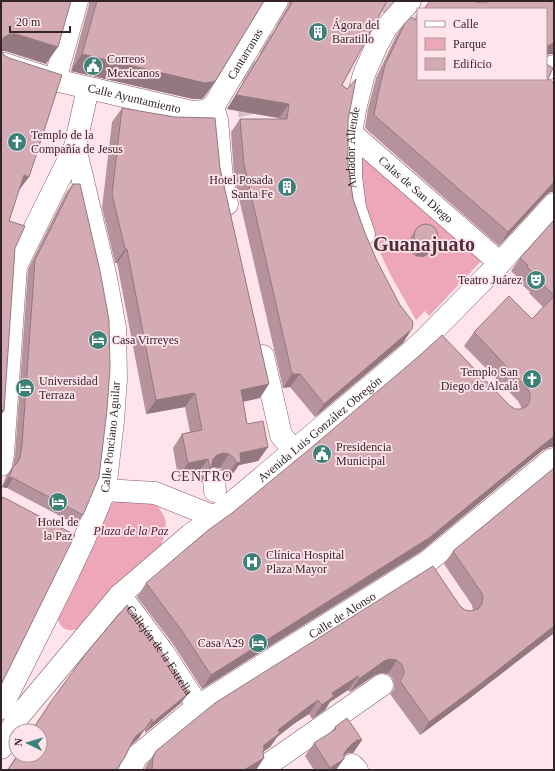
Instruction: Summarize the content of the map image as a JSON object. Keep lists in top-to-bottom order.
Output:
{
  "streets": {
    "street": [
      "Cantarranas",
      "Calle Ayuntamiento",
      "Andador Allende",
      "Calas de San Diego",
      "Avenida Luis González Obregón",
      "Calle Ponciano Aguilar",
      "Calle de Alonso",
      "Callejón de la Estrella"
    ]
  },
  "crossings": [
    ["Cantarranas", "Calle Ayuntamiento"],
    ["Andador Allende", "Calas de San Diego"],
    ["Calas de San Diego", "Avenida Luis González Obregón"],
    ["Calle de Alonso", "Callejón de la Estrella"]
  ],
  "districts": ["Guanajuato", "CENTRO"],
  "parks": ["Plaza de la Paz"],
  "places": {
    "building": ["Ágora del Baratillo", "Hotel Posada Santa Fe"],
    "public building": ["Correos Mexicanos", "Presidencia Municipal"],
    "church": ["Templo de la Compañía de Jesus", "Templo San Diego de Alcalá"],
    "theatre": ["Teatro Juárez"],
    "hotel": [
      "Casa Virreyes",
      "Universidad Terraza",
      "Hotel de la Paz",
      "Casa A29"
    ],
    "hospital": ["Clínica Hospital Plaza Mayor"]
  },
  "legend": ["Calle", "Parque", "Edificio"],
  "scale_bar": "20 m",
  "north": "left"
}
